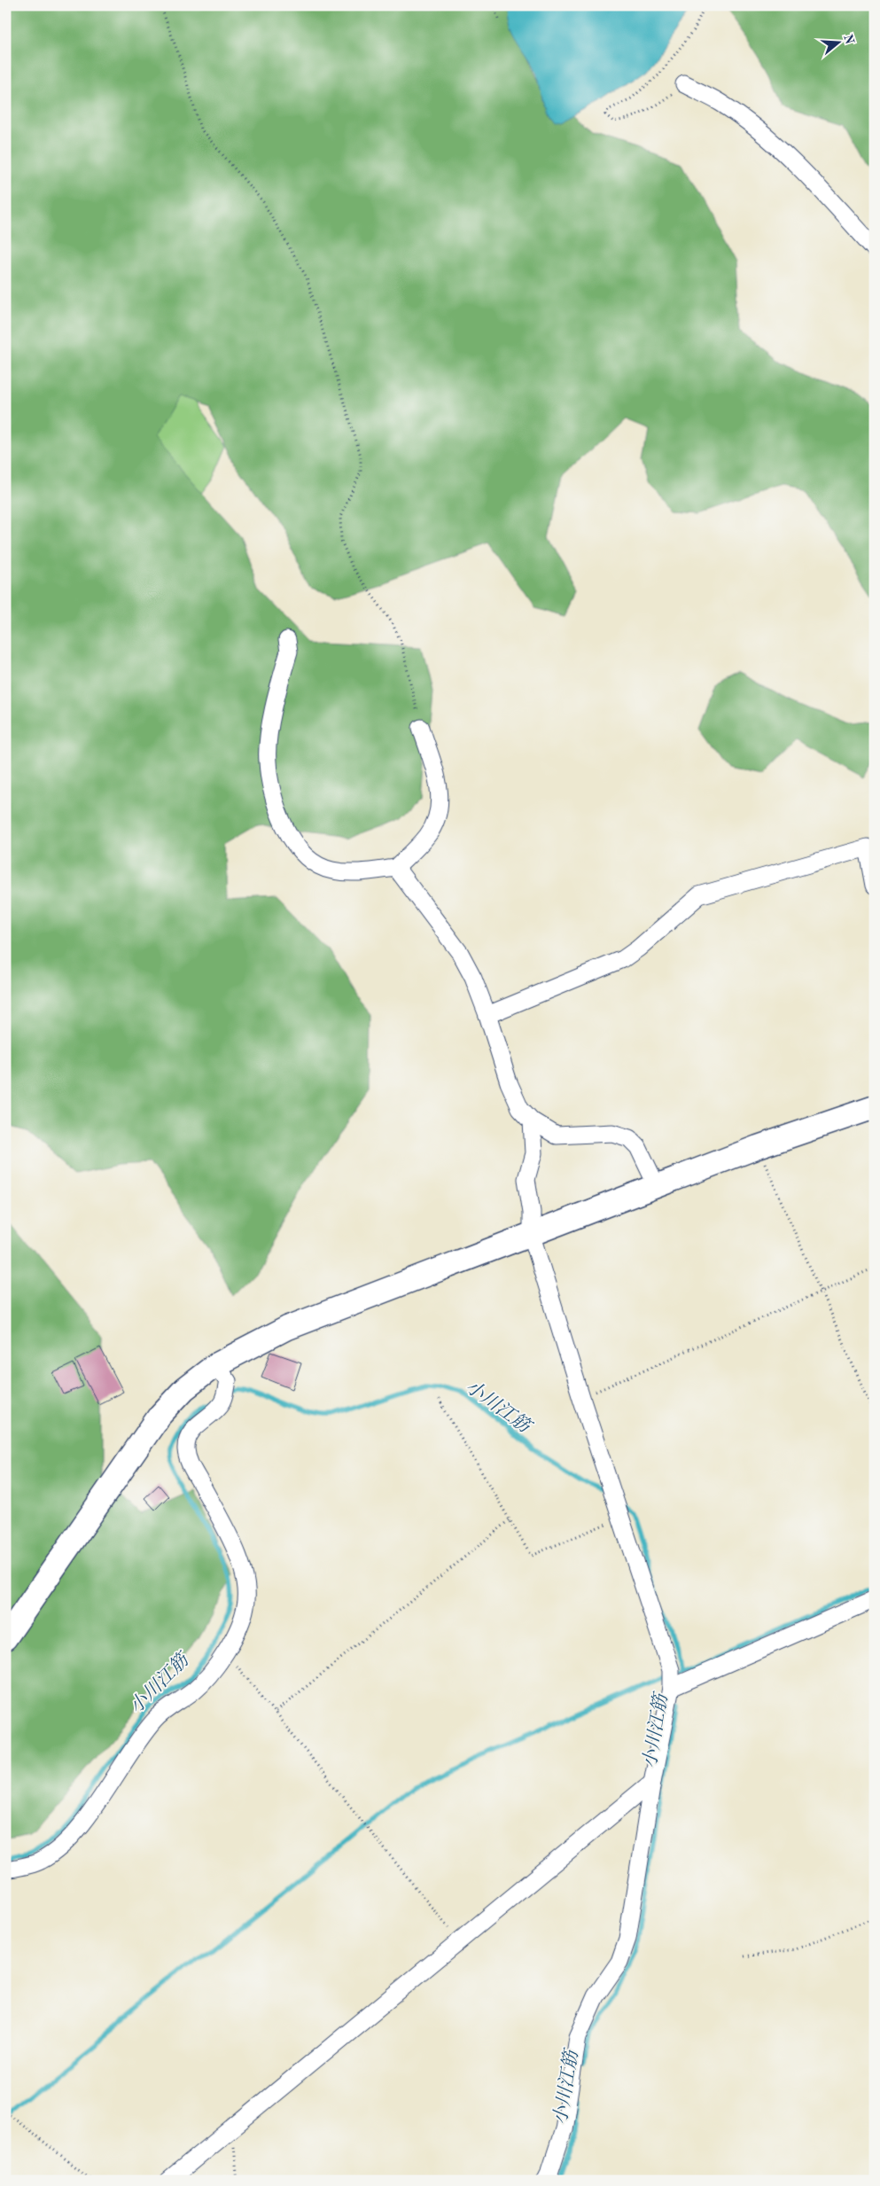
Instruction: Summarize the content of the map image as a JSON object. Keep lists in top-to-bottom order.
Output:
{
  "water": ["小川江筋"],
  "north": "right"
}
